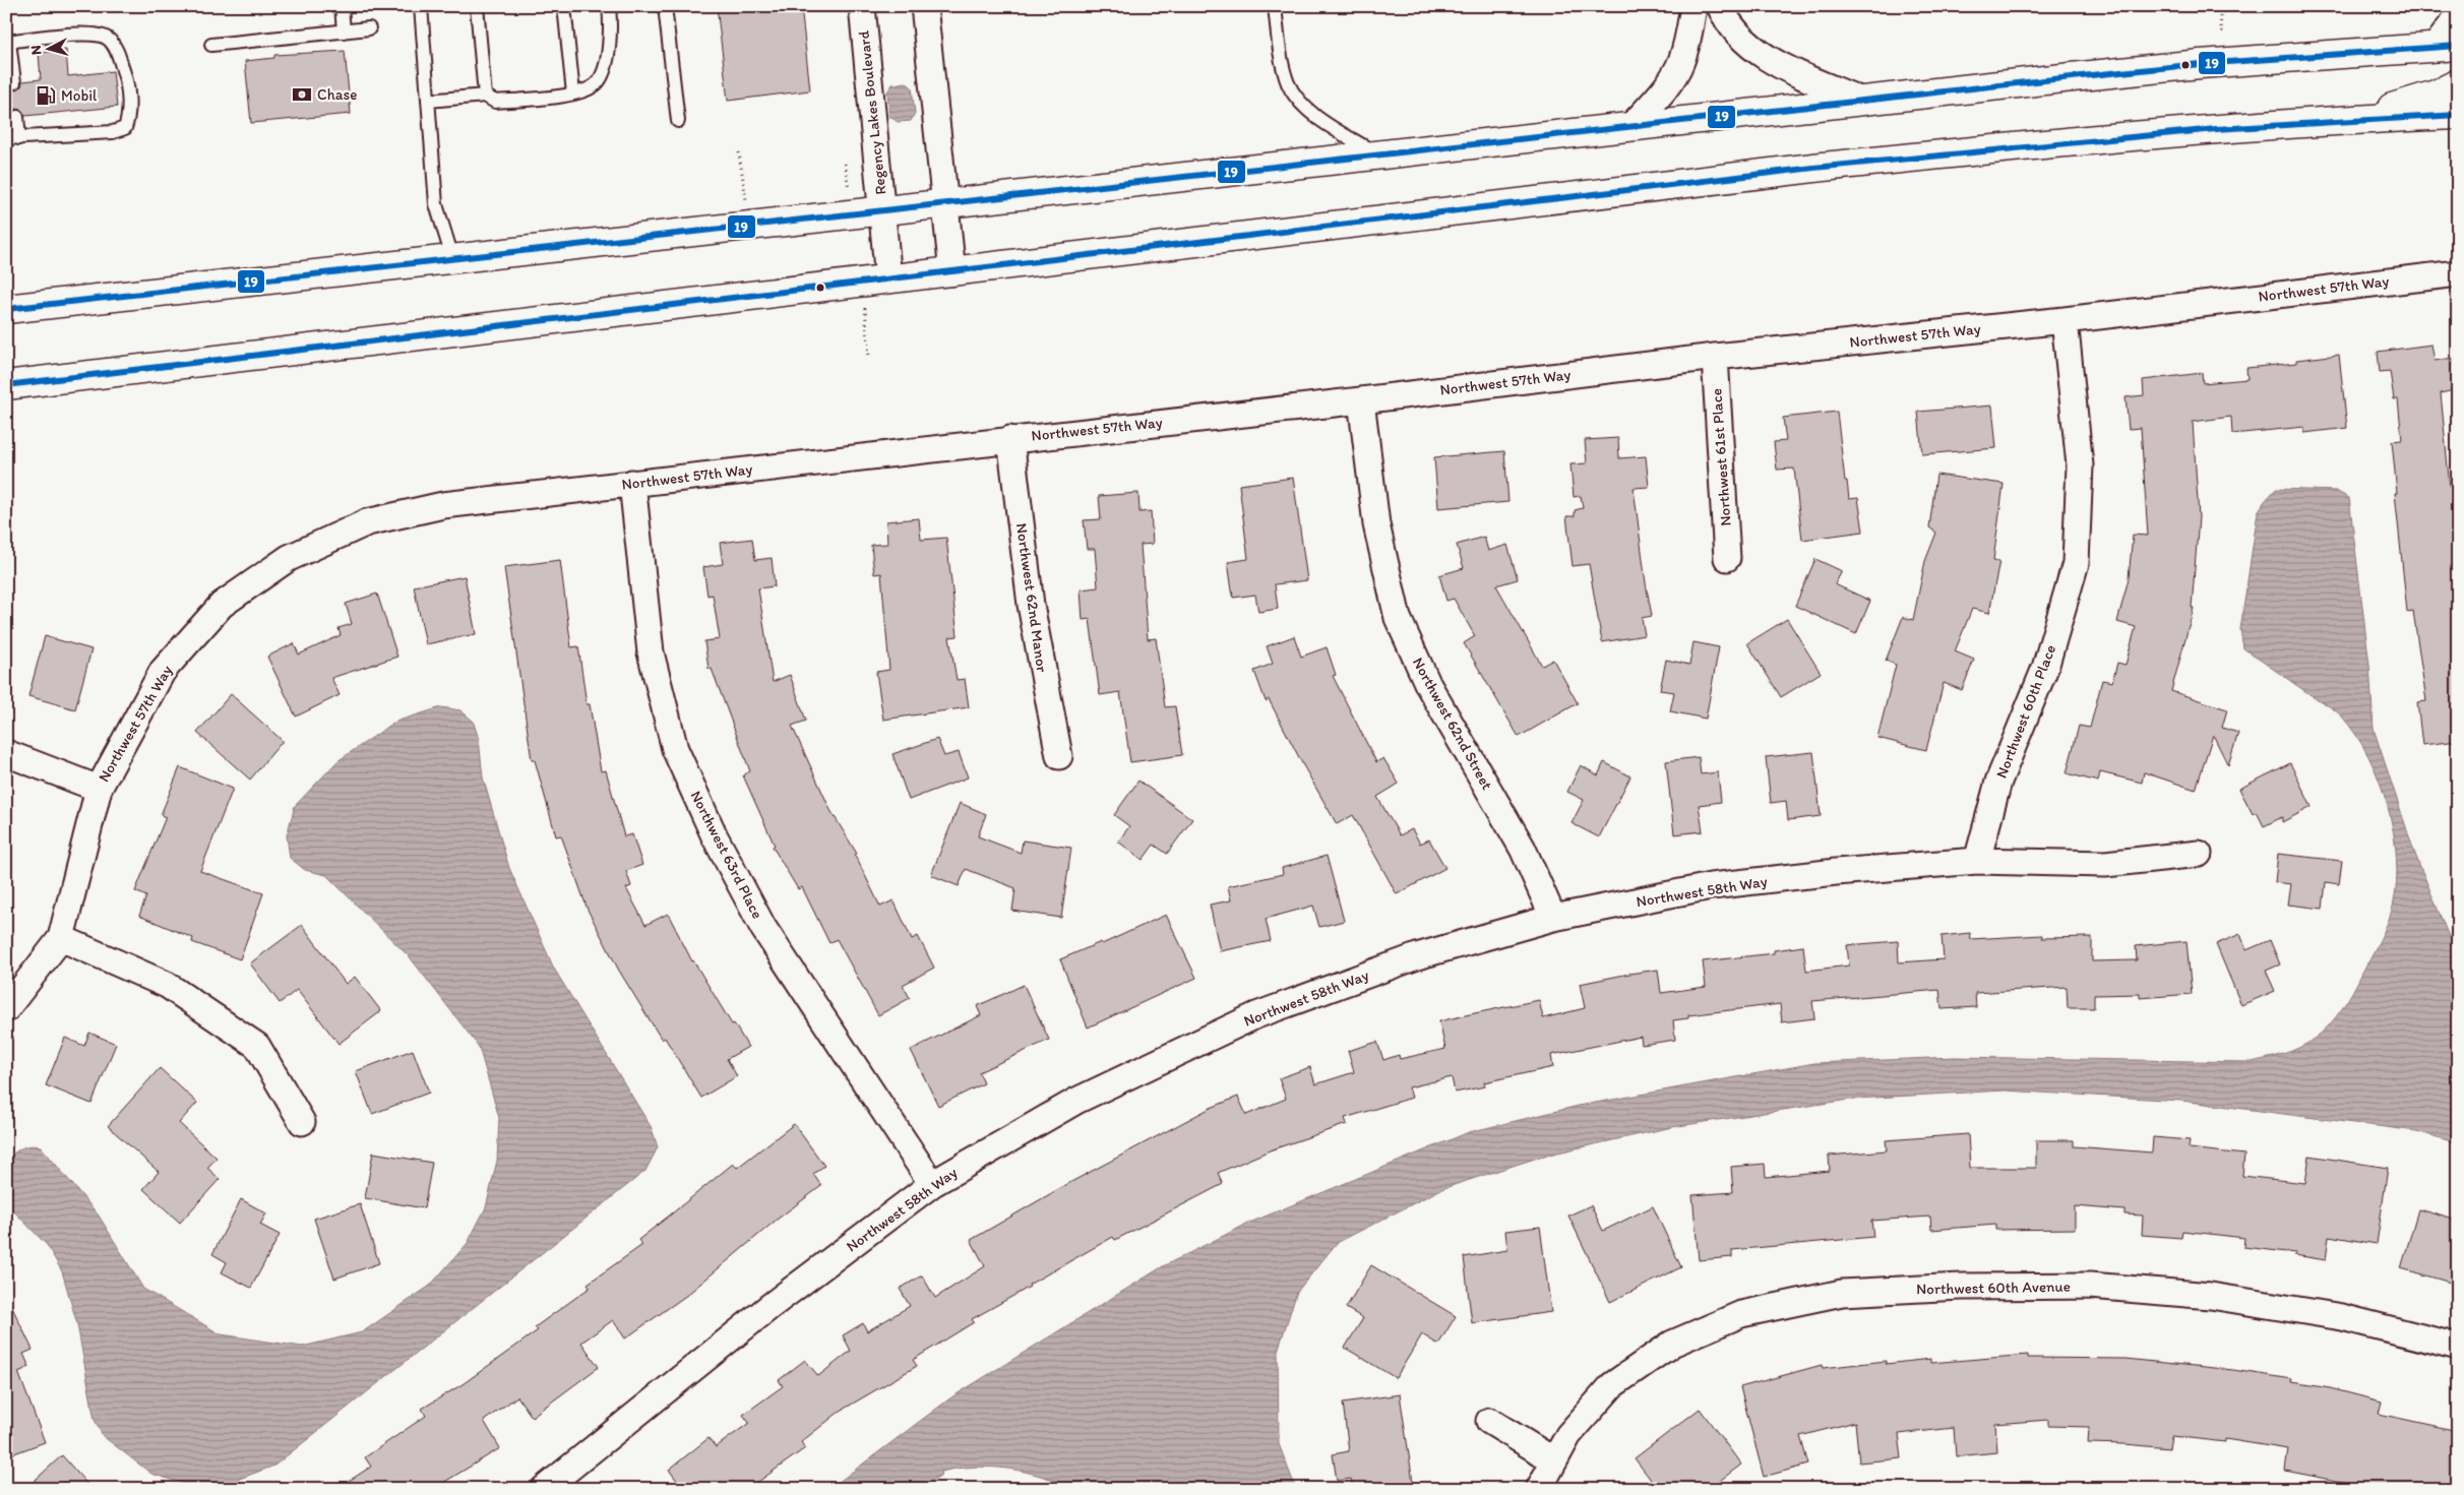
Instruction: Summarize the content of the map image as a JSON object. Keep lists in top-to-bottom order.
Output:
{
  "streets": {
    "street": [
      "Regency Lakes Boulevard",
      "Northwest 57th Way",
      "Northwest 61st Place",
      "Northwest 62nd Manor",
      "Northwest 60th Place",
      "Northwest 62nd Street",
      "Northwest 63rd Place",
      "Northwest 58th Way",
      "Northwest 60th Avenue"
    ]
  },
  "crossings": [
    ["Northwest 57th Way", "Northwest 61st Place"],
    ["Northwest 57th Way", "Northwest 62nd Manor"],
    ["Northwest 57th Way", "Northwest 60th Place"],
    ["Northwest 57th Way", "Northwest 62nd Street"],
    ["Northwest 57th Way", "Northwest 63rd Place"],
    ["Northwest 60th Place", "Northwest 58th Way"],
    ["Northwest 62nd Street", "Northwest 58th Way"],
    ["Northwest 63rd Place", "Northwest 58th Way"]
  ],
  "places": {
    "bank": ["Chase"],
    "fuel station": ["Mobil"]
  },
  "lines": ["transit line 19"],
  "north": "left"
}
